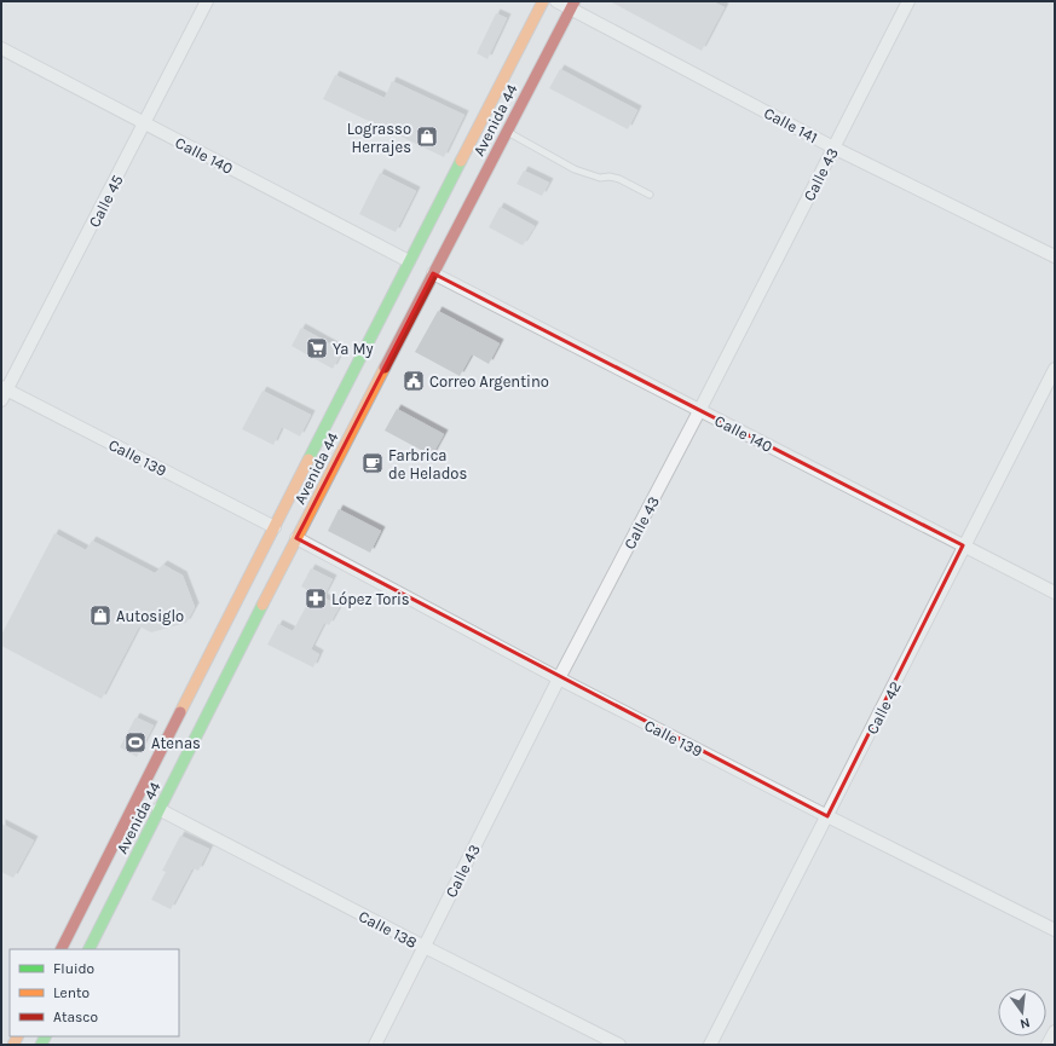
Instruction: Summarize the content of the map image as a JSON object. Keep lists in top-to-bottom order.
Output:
{
  "streets": {
    "highway": ["Avenida 44"],
    "street": [
      "Calle 141",
      "Calle 140",
      "Calle 43",
      "Calle 45",
      "Calle 139",
      "Calle 42",
      "Calle 138"
    ]
  },
  "crossings": [
    ["Avenida 44", "Calle 141"],
    ["Avenida 44", "Calle 140"],
    ["Avenida 44", "Calle 139"],
    ["Avenida 44", "Calle 138"],
    ["Calle 141", "Calle 43"],
    ["Calle 140", "Calle 43"],
    ["Calle 140", "Calle 45"],
    ["Calle 140", "Calle 42"],
    ["Calle 43", "Calle 139"],
    ["Calle 43", "Calle 138"],
    ["Calle 45", "Calle 139"],
    ["Calle 139", "Calle 42"]
  ],
  "places": {
    "shop": ["Lograsso Herrajes", "Autosiglo"],
    "supermarket": ["Ya My"],
    "public building": ["Correo Argentino"],
    "cafe": ["Farbrica de Helados"],
    "pharmacy": ["López Toris"],
    "sports": ["Atenas"]
  },
  "legend": ["Fluido", "Lento", "Atasco"],
  "north": "bottom"
}
